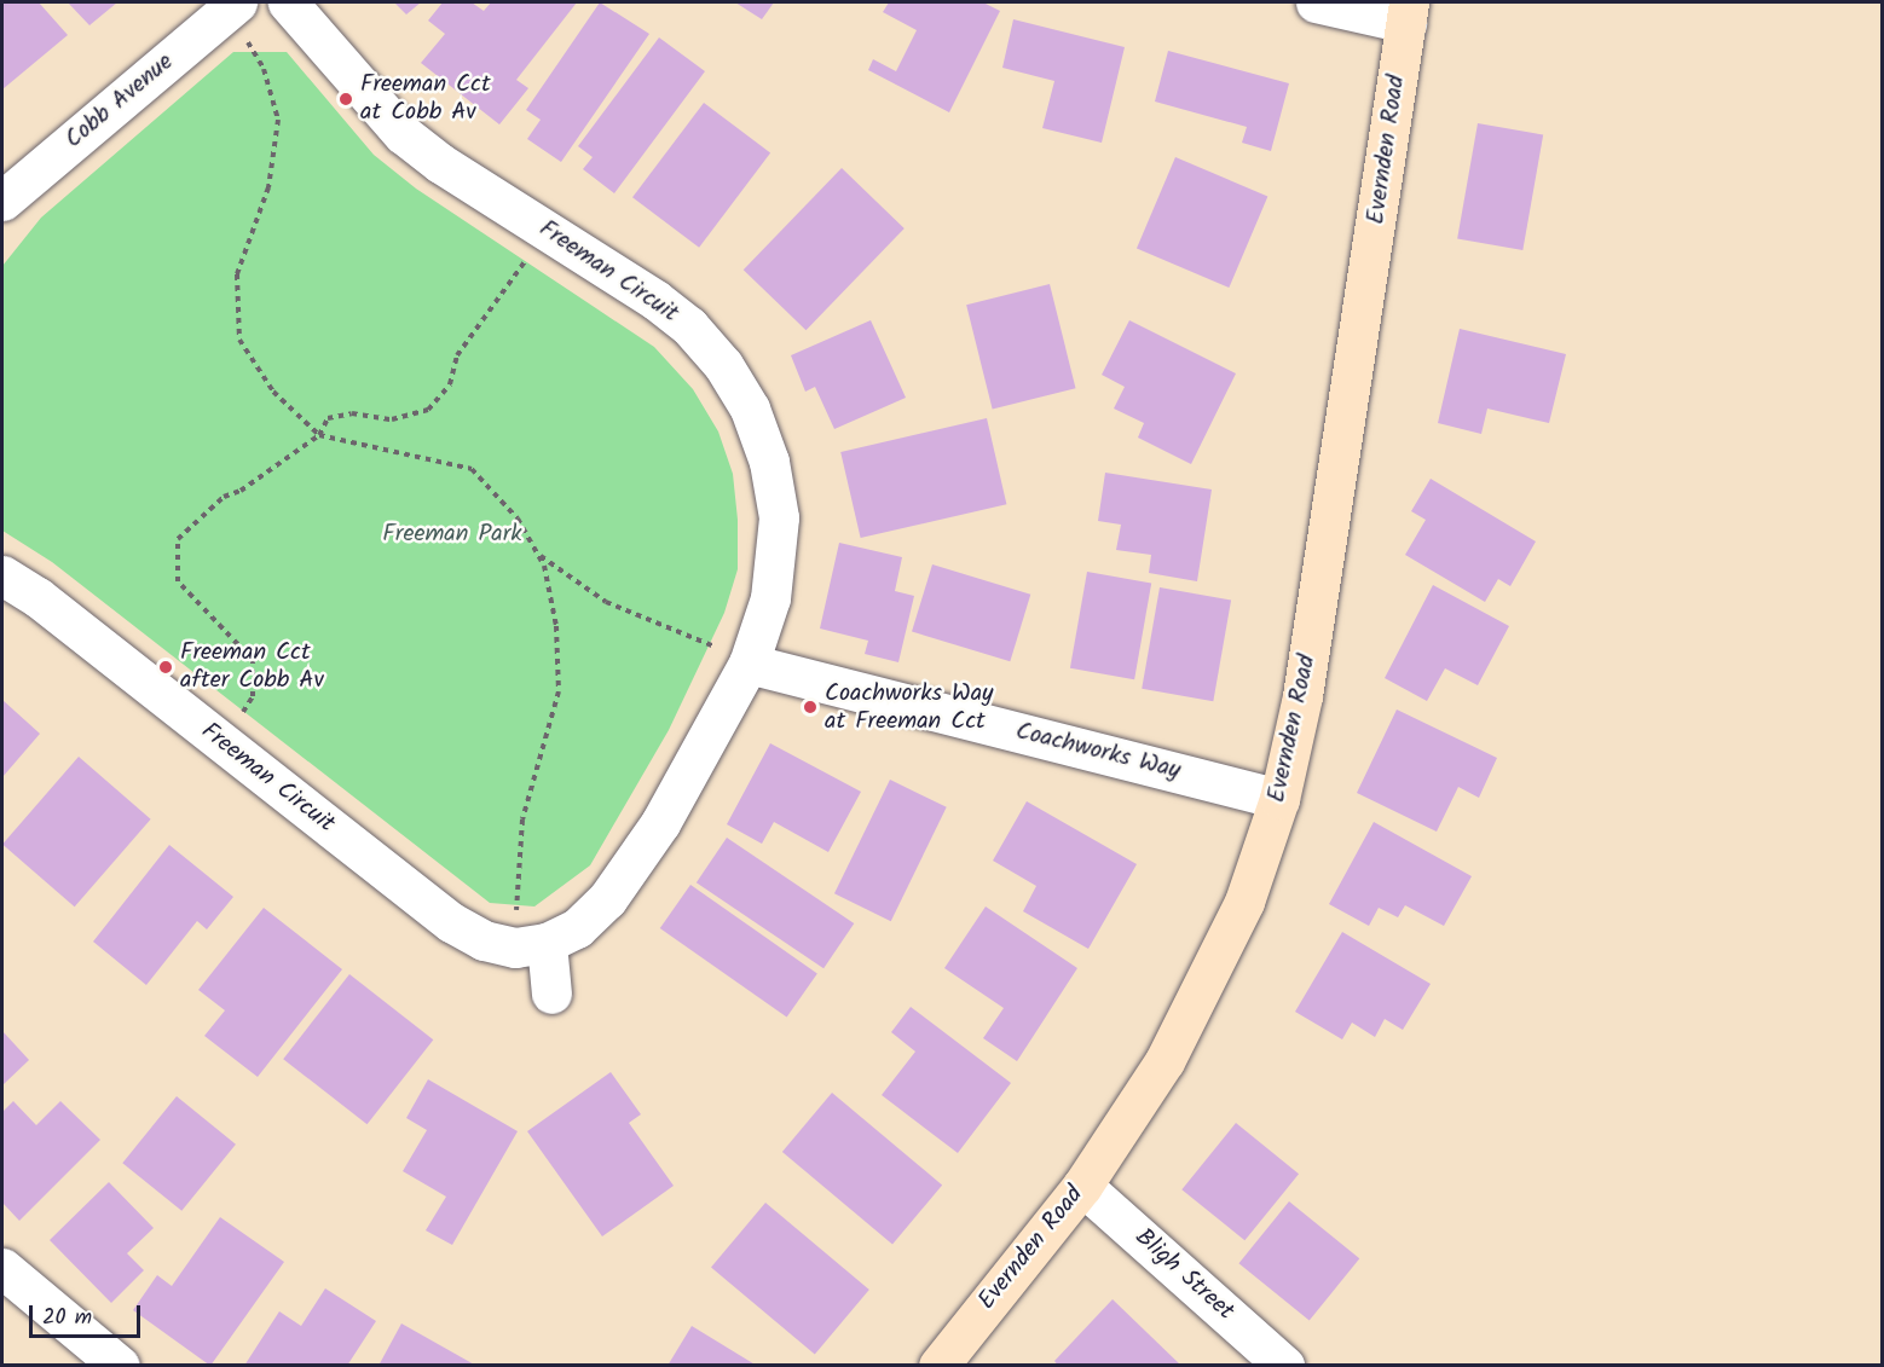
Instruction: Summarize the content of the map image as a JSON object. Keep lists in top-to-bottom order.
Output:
{
  "streets": {
    "street": [
      "Cobb Avenue",
      "Evernden Road",
      "Freeman Circuit",
      "Coachworks Way",
      "Bligh Street"
    ]
  },
  "crossings": [
    ["Evernden Road", "Coachworks Way"],
    ["Evernden Road", "Bligh Street"],
    ["Freeman Circuit", "Coachworks Way"]
  ],
  "parks": ["Freeman Park"],
  "places": ["Freeman Cct at Cobb Av", "Freeman Cct after Cobb Av", "Coachworks Way at Freeman Cct"],
  "scale_bar": "20 m"
}
